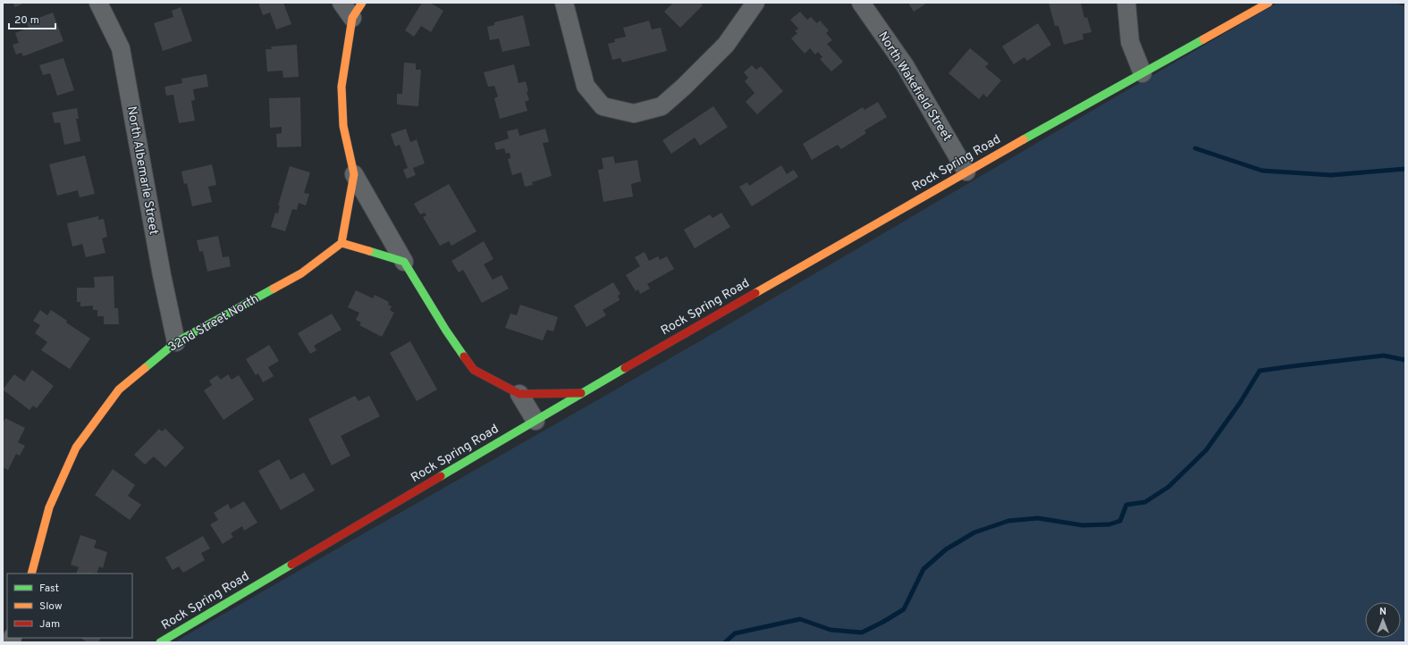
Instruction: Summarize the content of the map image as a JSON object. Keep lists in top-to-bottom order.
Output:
{
  "streets": {
    "street": [
      "North Wakefield Street",
      "Rock Spring Road",
      "North Albemarle Street",
      "32nd Street North"
    ]
  },
  "crossings": [
    ["North Wakefield Street", "Rock Spring Road"],
    ["North Albemarle Street", "32nd Street North"]
  ],
  "legend": ["Fast", "Slow", "Jam"],
  "scale_bar": "20 m",
  "north": "top"
}
